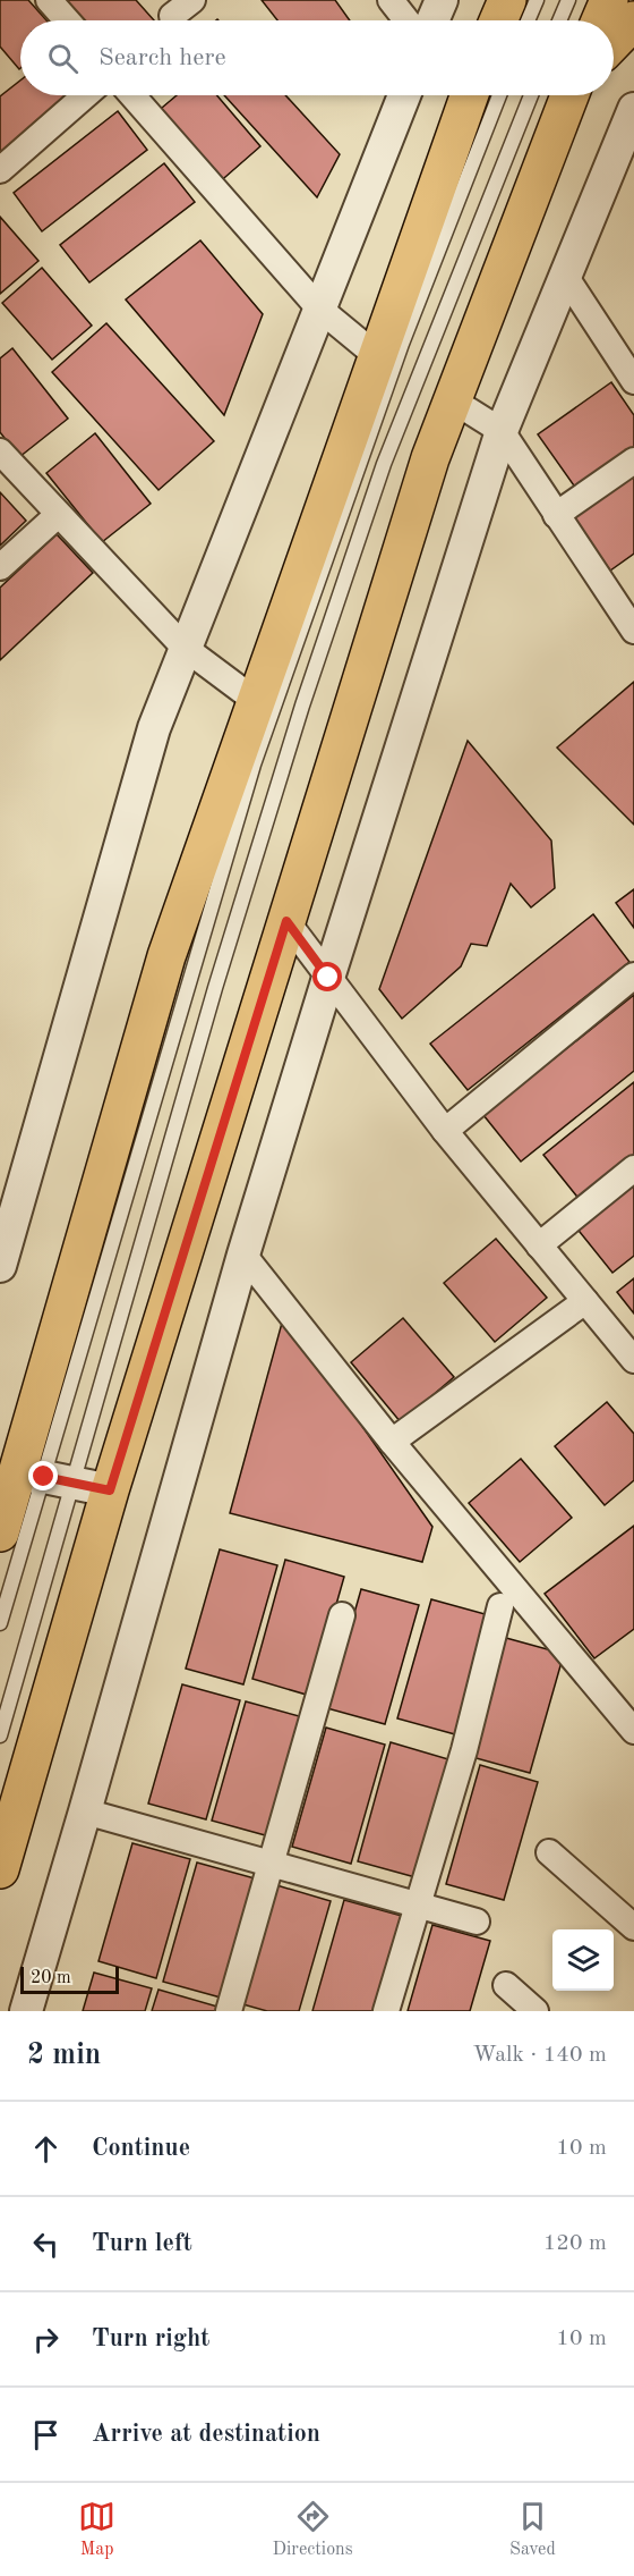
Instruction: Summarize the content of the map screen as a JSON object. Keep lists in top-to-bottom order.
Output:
{
  "scale_bar": "20 m",
  "page": {
    "search": "Search here",
    "scale": "20 m",
    "heading": ["2 min", "Walk · 140 m"],
    "list": [
      ["Continue", "10 m"],
      ["Turn left", "120 m"],
      ["Turn right", "10 m"],
      "Arrive at destination"
    ],
    "nav": ["Map", "Directions", "Saved"]
  }
}
